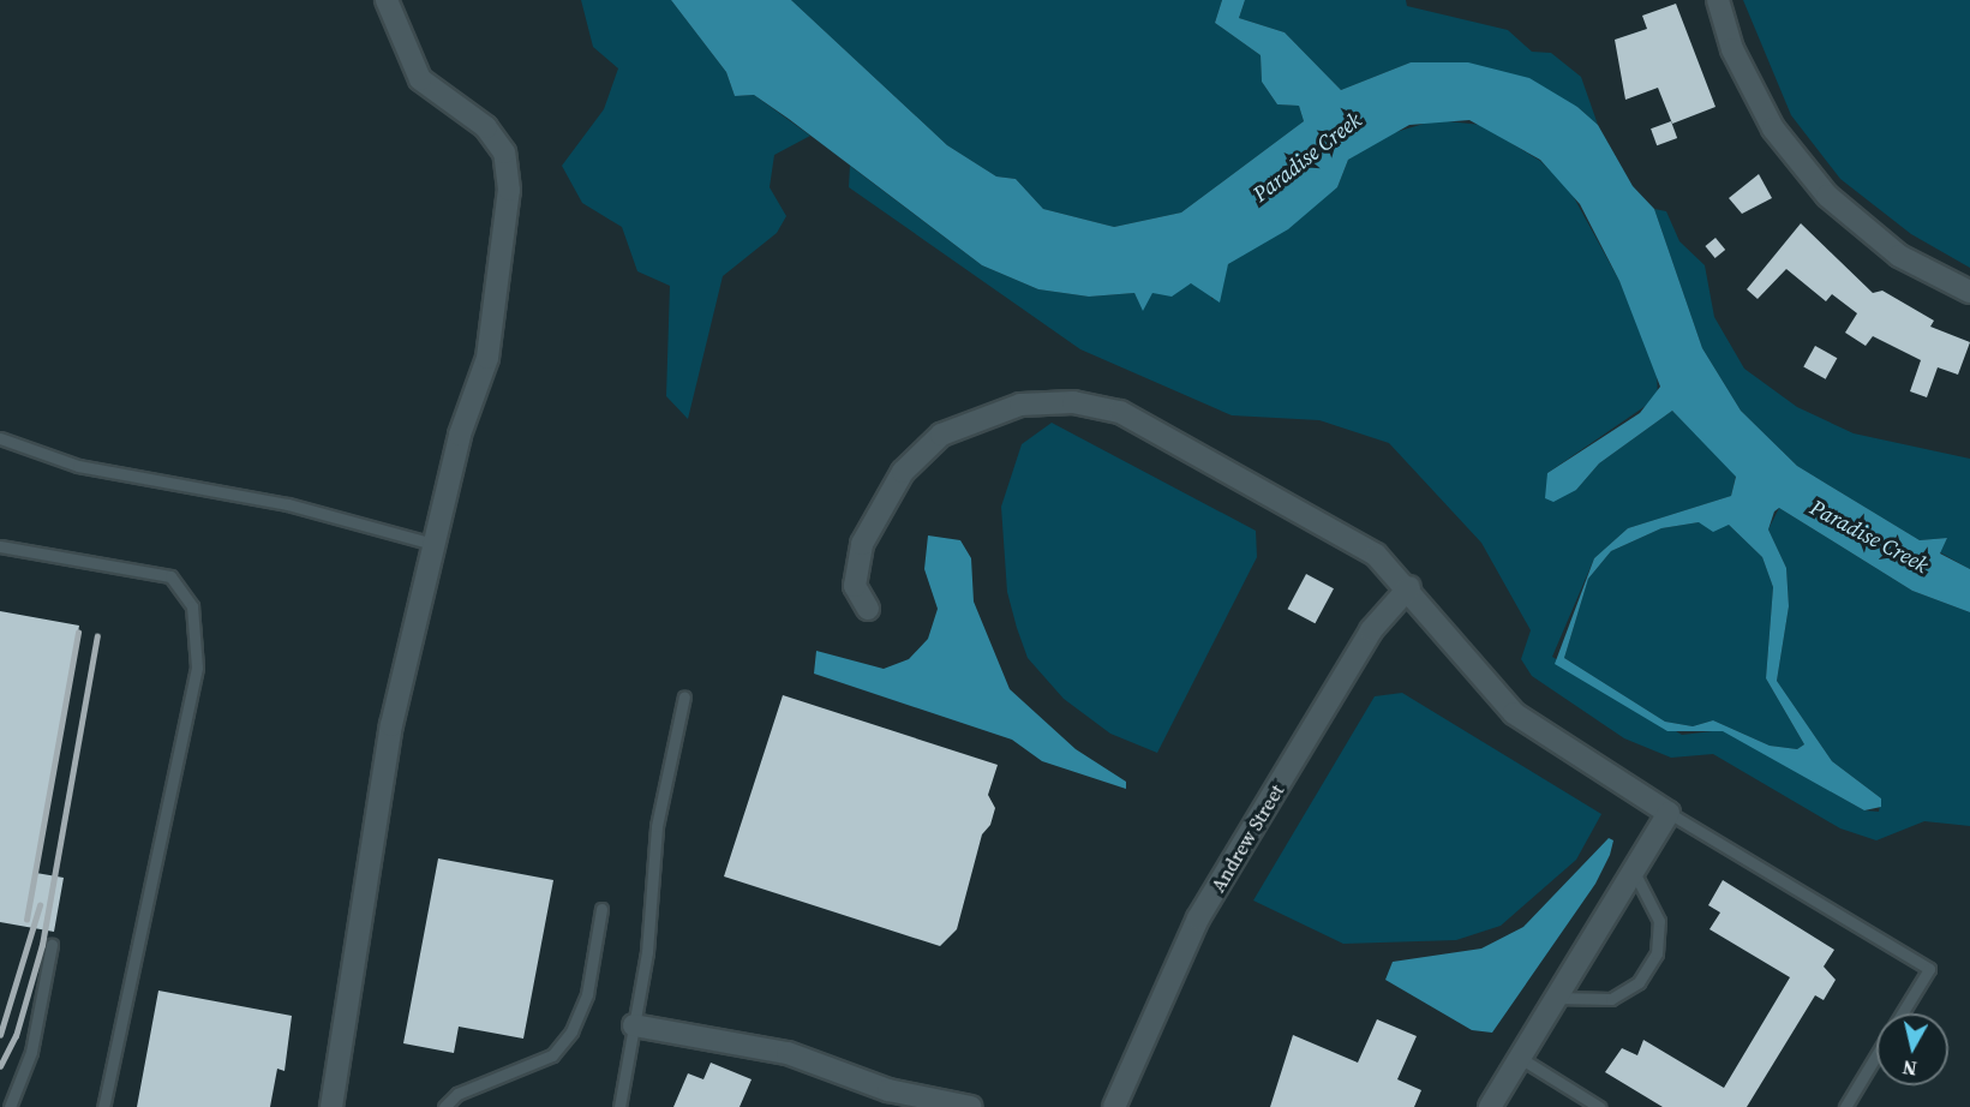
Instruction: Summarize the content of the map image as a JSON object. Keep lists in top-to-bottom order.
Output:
{
  "streets": {
    "street": ["Andrew Street"]
  },
  "water": ["Paradise Creek"],
  "north": "bottom"
}
